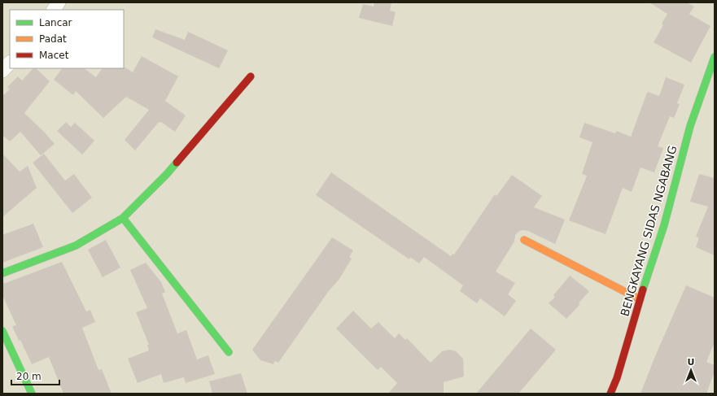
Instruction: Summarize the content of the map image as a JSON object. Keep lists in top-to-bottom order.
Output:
{
  "streets": {
    "main road": ["BENGKAYANG SIDAS NGABANG"]
  },
  "legend": ["Lancar", "Padat", "Macet"],
  "scale_bar": "20 m",
  "north": "top"
}
